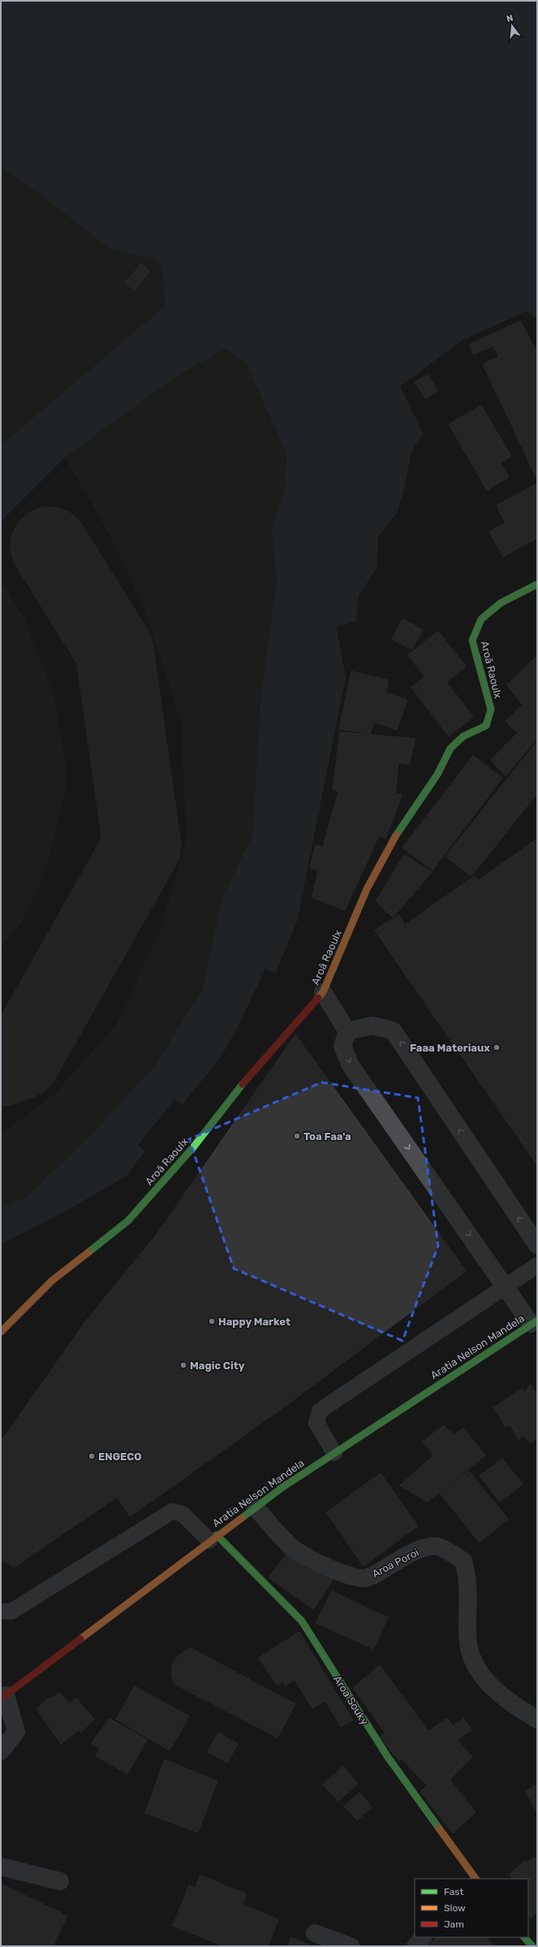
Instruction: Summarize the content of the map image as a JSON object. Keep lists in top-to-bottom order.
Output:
{
  "streets": {
    "street": [
      "Aroā Raoulx",
      "Aratia Nelson Mandela",
      "Aroa Poroi",
      "Aroa Souky"
    ]
  },
  "crossings": [
    ["Aratia Nelson Mandela", "Aroa Poroi"],
    ["Aratia Nelson Mandela", "Aroa Souky"]
  ],
  "places": [
    "Faaa Materiaux",
    "Toa Faa'a",
    "Happy Market",
    "Magic City",
    "ENGECO"
  ],
  "legend": ["Fast", "Slow", "Jam"],
  "north": "top"
}
